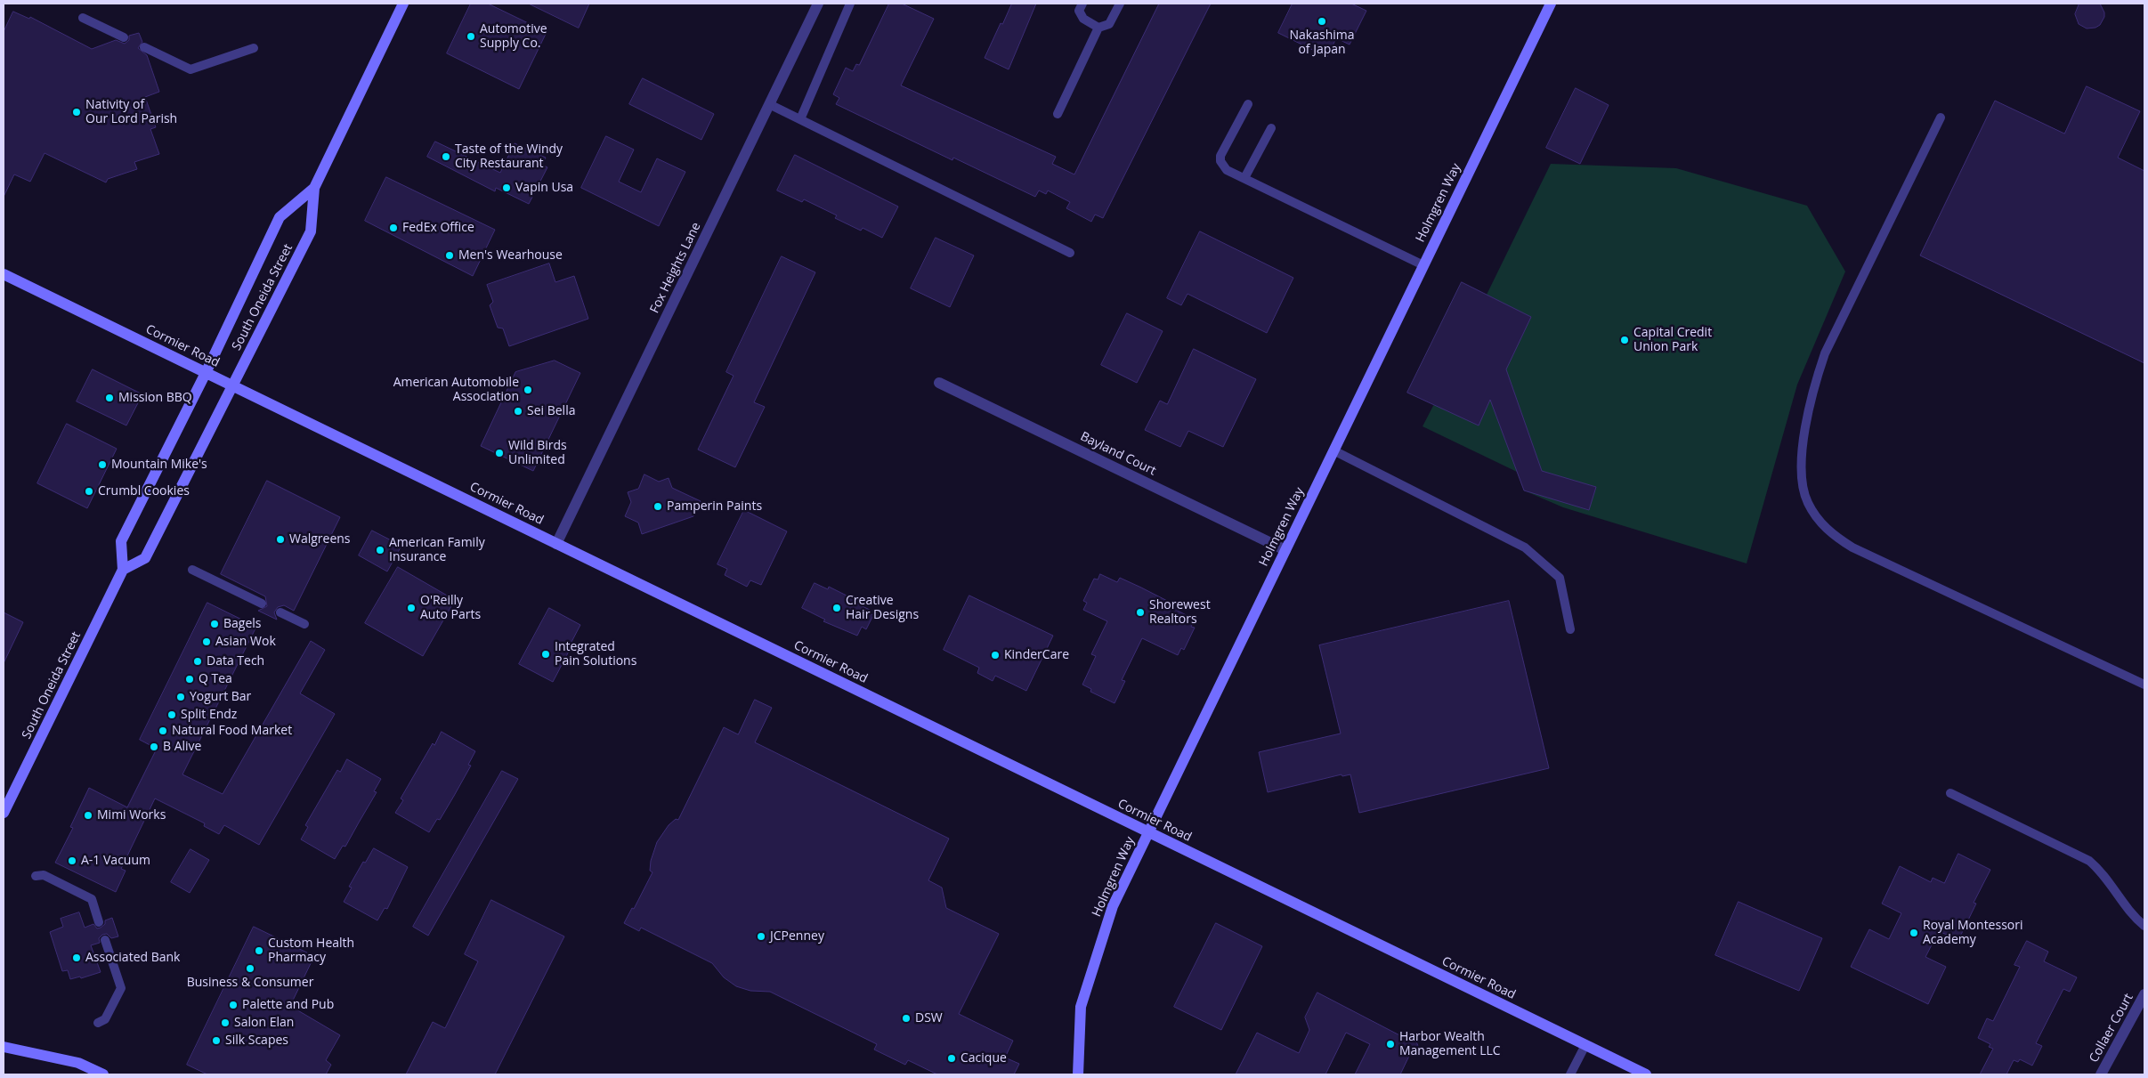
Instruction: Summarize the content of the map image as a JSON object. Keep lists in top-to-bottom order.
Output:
{
  "streets": {
    "street": [
      "Holmgren Way",
      "Fox Heights Lane",
      "South Oneida Street",
      "Cormier Road",
      "Bayland Court",
      "Collaer Court"
    ]
  },
  "crossings": [
    ["Holmgren Way", "Cormier Road"],
    ["Holmgren Way", "Bayland Court"],
    ["Fox Heights Lane", "Cormier Road"],
    ["South Oneida Street", "Cormier Road"]
  ],
  "places": [
    "Nakashima of Japan",
    "Automotive Supply Co.",
    "Nativity of Our Lord Parish",
    "Taste of the Windy City Restaurant",
    "Vapin Usa",
    "FedEx Office",
    "Men's Wearhouse",
    "Capital Credit Union Park",
    "American Automobile Association",
    "Mission BBQ",
    "Sei Bella",
    "Wild Birds Unlimited",
    "Mountain Mike's",
    "Crumbl Cookies",
    "Pamperin Paints",
    "Walgreens",
    "American Family Insurance",
    "O'Reilly Auto Parts",
    "Creative Hair Designs",
    "Shorewest Realtors",
    "Bagels",
    "Asian Wok",
    "Integrated Pain Solutions",
    "KinderCare",
    "Data Tech",
    "Q Tea",
    "Yogurt Bar",
    "Split Endz",
    "Natural Food Market",
    "B Alive",
    "Mimi Works",
    "A-1 Vacuum",
    "Royal Montessori Academy",
    "JCPenney",
    "Custom Health Pharmacy",
    "Associated Bank",
    "Business & Consumer",
    "Palette and Pub",
    "DSW",
    "Salon Elan",
    "Silk Scapes",
    "Harbor Wealth Management LLC",
    "Cacique"
  ]
}
